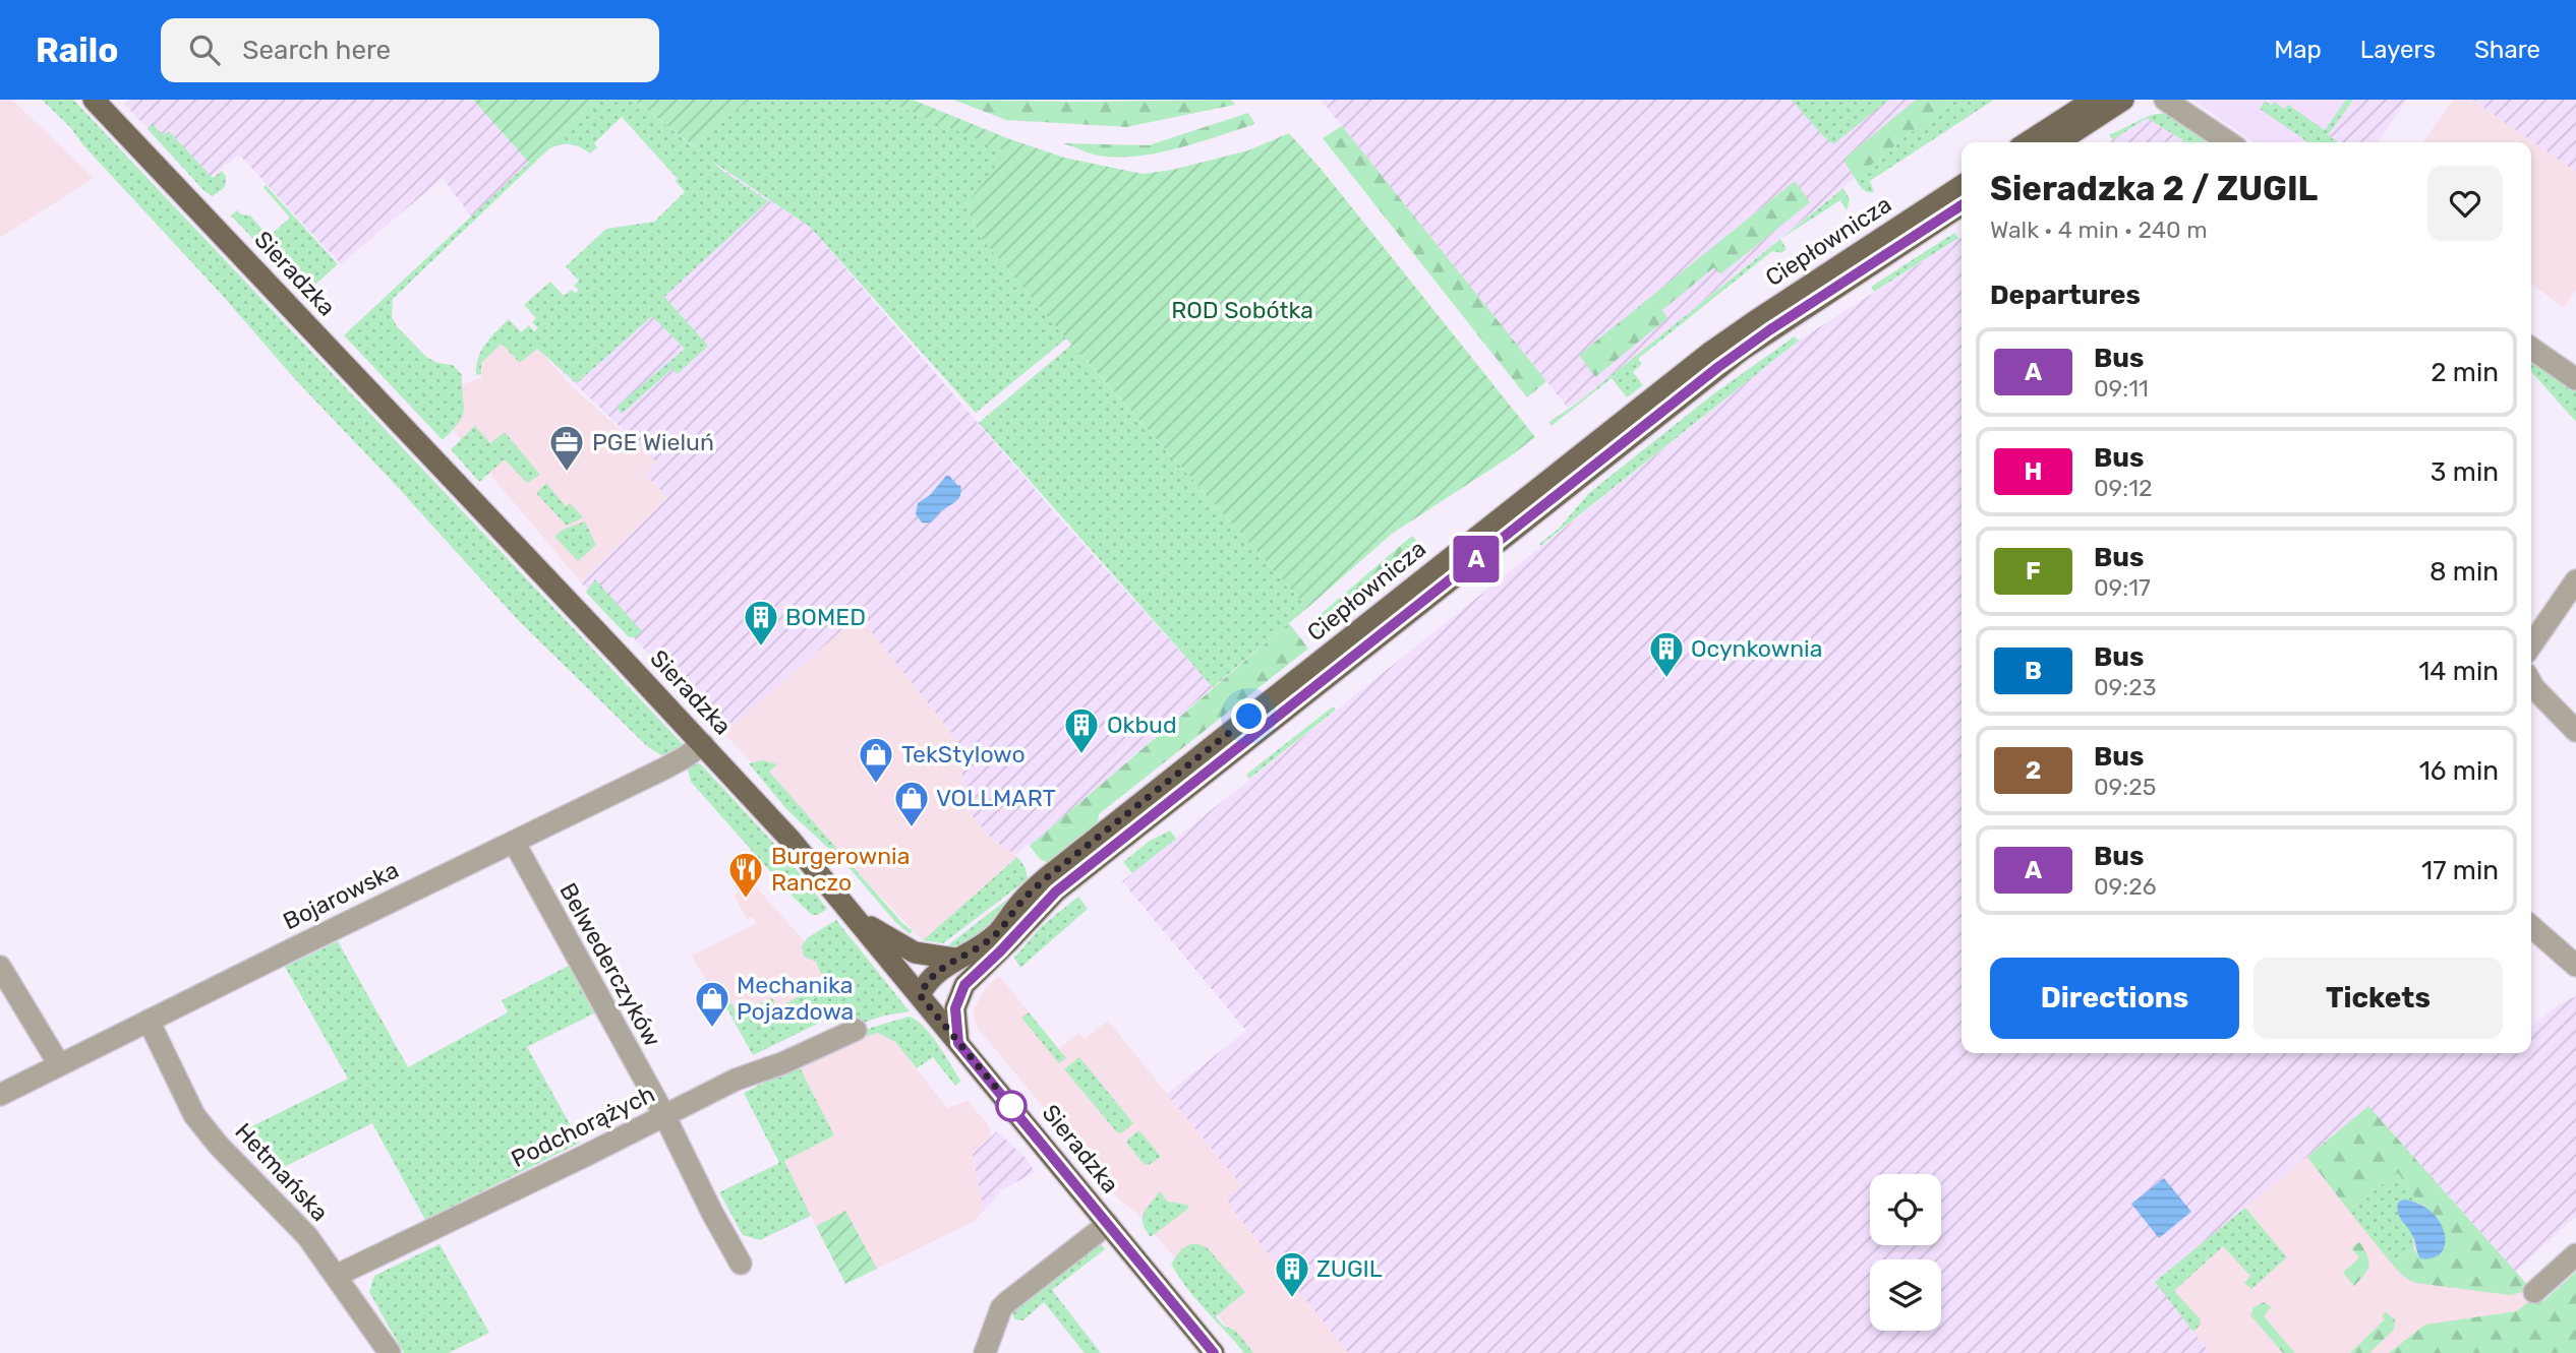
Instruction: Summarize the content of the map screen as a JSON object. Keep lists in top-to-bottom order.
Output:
{
  "streets": {
    "main road": ["Ciepłownicza", "Sieradzka"],
    "street": [
      "Bojarowska",
      "Belwederczyków",
      "Podchorążych",
      "Hetmańska"
    ]
  },
  "crossings": [
    ["Ciepłownicza", "Sieradzka"],
    ["Sieradzka", "Bojarowska"],
    ["Bojarowska", "Belwederczyków"],
    ["Bojarowska", "Hetmańska"],
    ["Belwederczyków", "Podchorążych"],
    ["Podchorążych", "Hetmańska"]
  ],
  "parks": ["ROD Sobótka"],
  "places": {
    "office": ["PGE Wieluń"],
    "building": [
      "BOMED",
      "Ocynkownia",
      "Okbud",
      "ZUGIL"
    ],
    "shop": ["TekStylowo", "VOLLMART", "Mechanika Pojazdowa"],
    "restaurant": ["Burgerownia Ranczo"]
  },
  "lines": ["bus line A"],
  "page": {
    "header": "Railo",
    "search": "Search here",
    "nav": ["Map", "Layers", "Share"],
    "on_map": "A",
    "heading": [
      ["Sieradzka 2 / ZUGIL", "Walk · 4 min · 240 m"],
      "Departures"
    ],
    "list": [
      {
        "mark": "A",
        "name": "Bus",
        "note": "09:11",
        "value": "2 min"
      },
      {
        "mark": "H",
        "name": "Bus",
        "note": "09:12",
        "value": "3 min"
      },
      {
        "mark": "F",
        "name": "Bus",
        "note": "09:17",
        "value": "8 min"
      },
      {
        "mark": "B",
        "name": "Bus",
        "note": "09:23",
        "value": "14 min"
      },
      {
        "mark": "2",
        "name": "Bus",
        "note": "09:25",
        "value": "16 min"
      },
      {
        "mark": "A",
        "name": "Bus",
        "note": "09:26",
        "value": "17 min"
      }
    ],
    "buttons": ["Directions", "Tickets"]
  }
}
